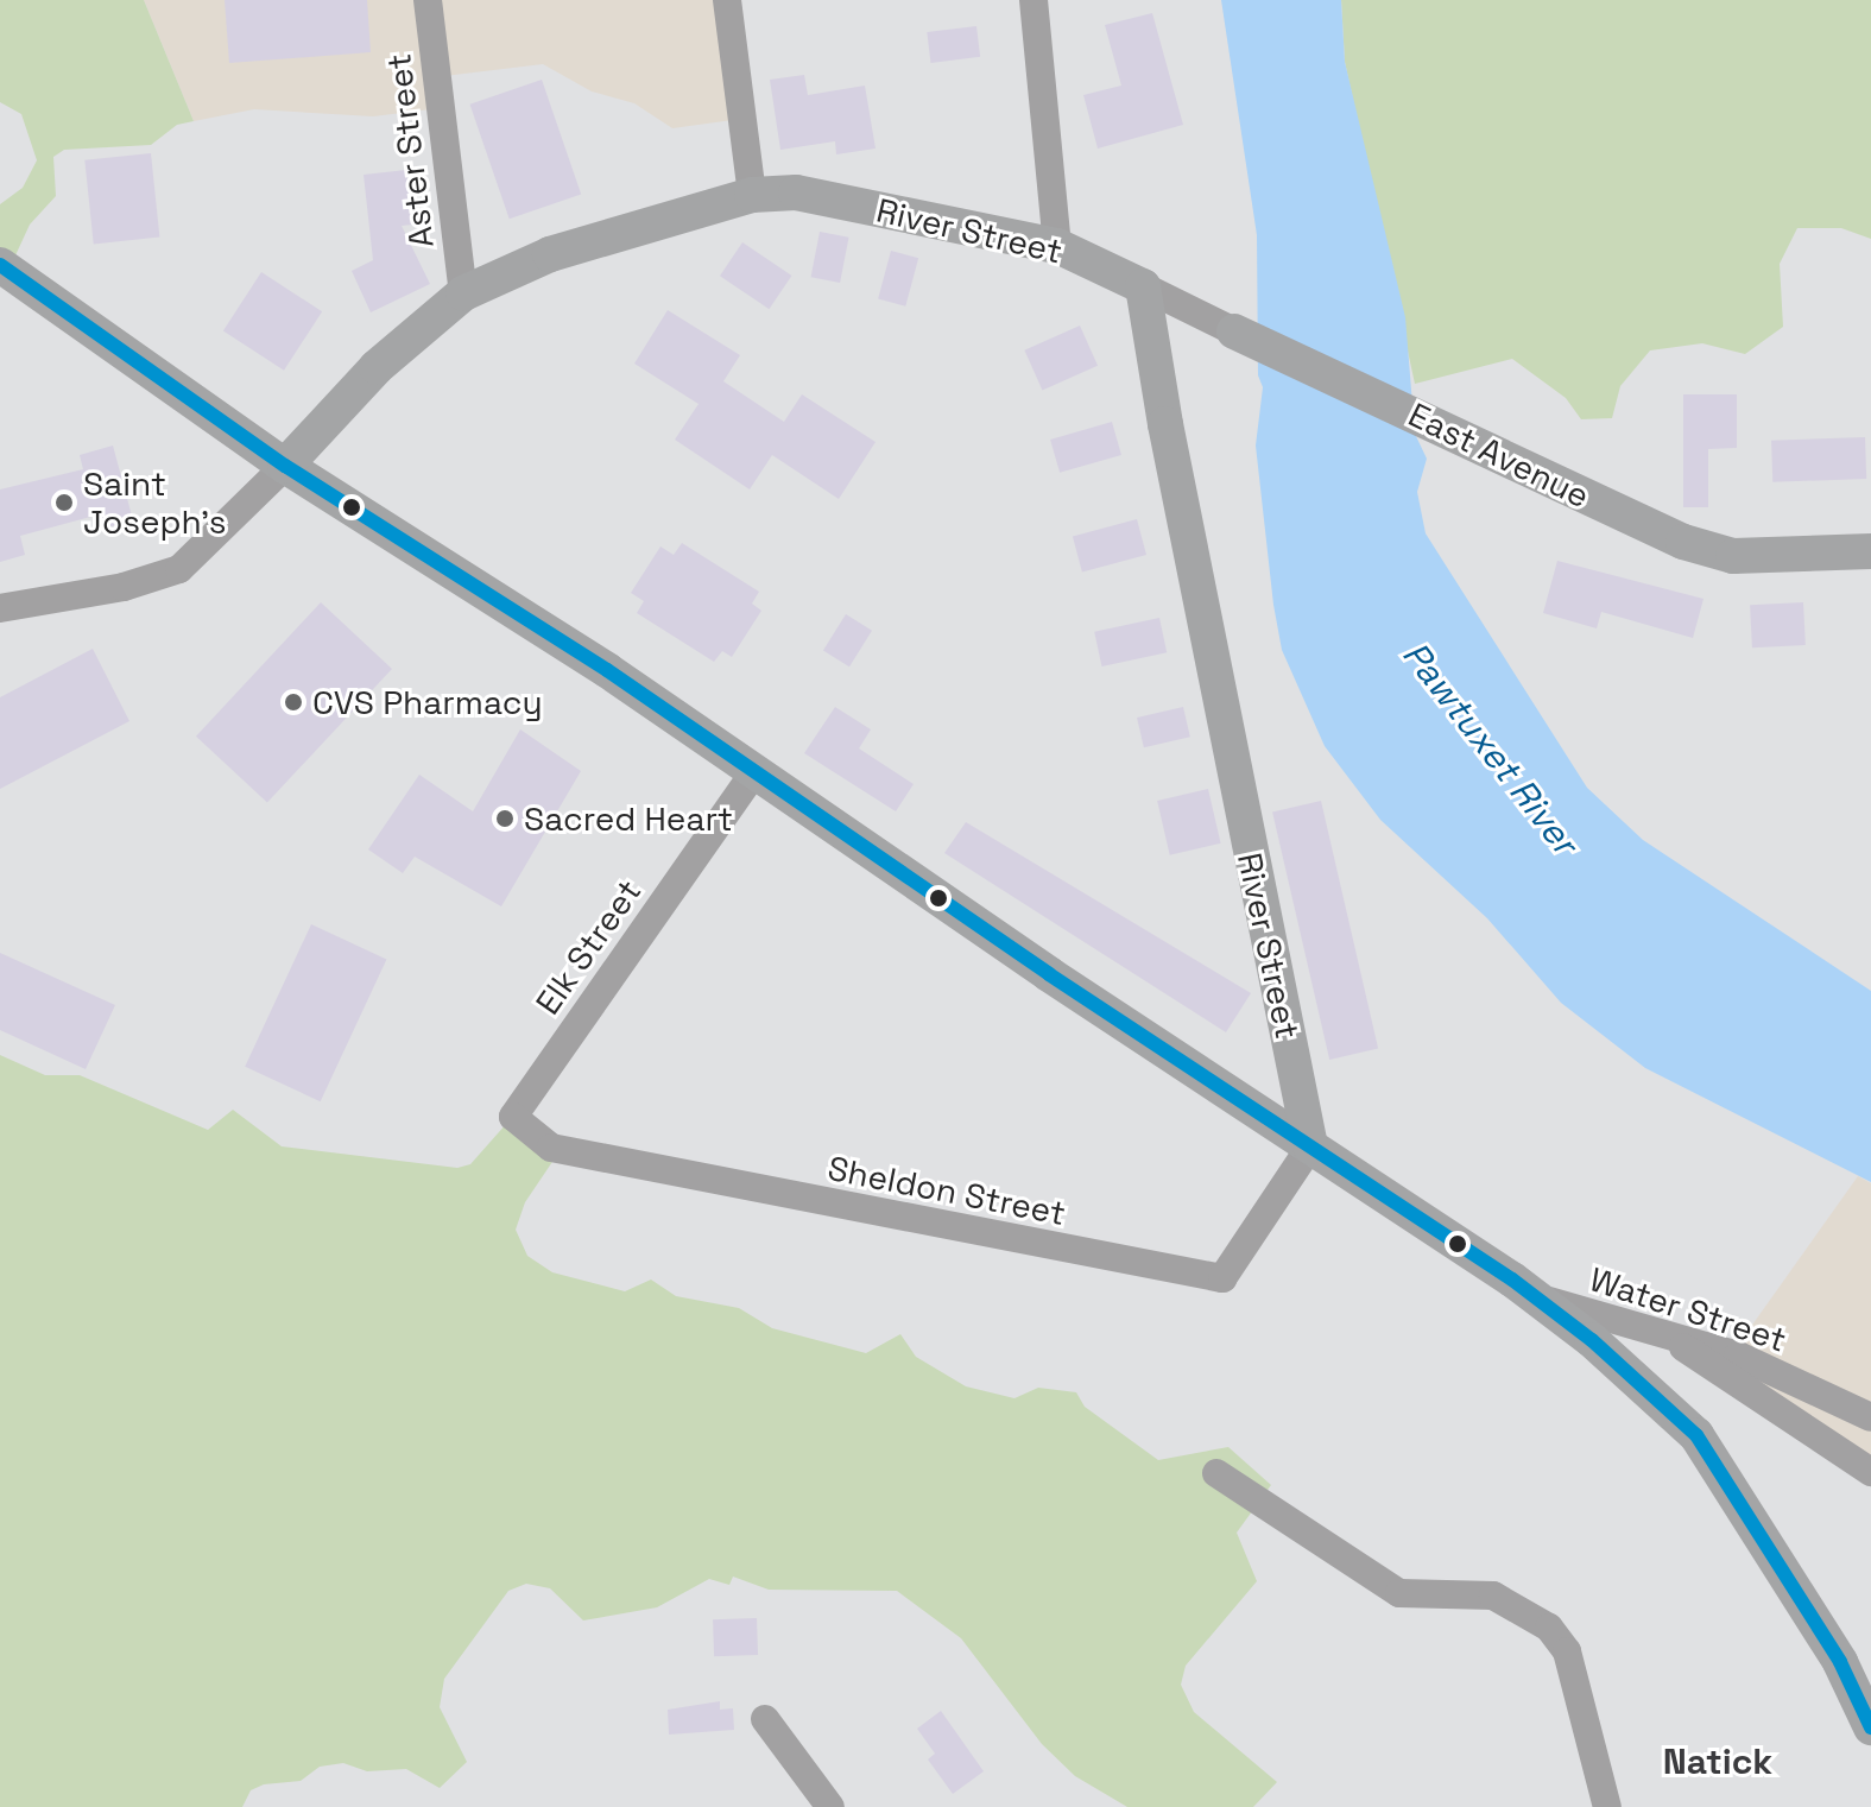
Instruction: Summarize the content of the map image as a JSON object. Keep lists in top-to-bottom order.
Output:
{
  "streets": {
    "main road": ["River Street", "East Avenue"],
    "street": [
      "Aster Street",
      "Elk Street",
      "Sheldon Street",
      "Water Street"
    ]
  },
  "crossings": [
    ["Aster Street", "River Street"],
    ["River Street", "East Avenue"],
    ["River Street", "Sheldon Street"],
    ["Elk Street", "Sheldon Street"]
  ],
  "districts": ["Natick"],
  "water": ["Pawtuxet River"],
  "places": ["Saint Joseph's", "CVS Pharmacy", "Sacred Heart"]
}
